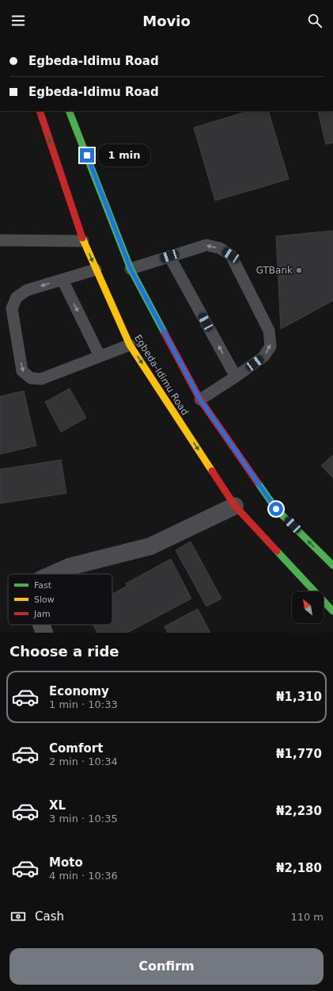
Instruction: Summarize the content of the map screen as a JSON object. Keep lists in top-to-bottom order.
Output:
{
  "streets": {
    "main road": ["Egbeda-Idimu Road"]
  },
  "places": ["GTBank"],
  "legend": ["Fast", "Slow", "Jam"],
  "north": "top left",
  "page": {
    "header": "Movio",
    "banner": ["Egbeda-Idimu Road", "Egbeda-Idimu Road"],
    "bubble": "1 min",
    "heading": "Choose a ride",
    "list": [
      {
        "name": "Economy",
        "note": "1 min · 10:33",
        "value": "₦1,310"
      },
      {
        "name": "Comfort",
        "note": "2 min · 10:34",
        "value": "₦1,770"
      },
      {
        "name": "XL",
        "note": "3 min · 10:35",
        "value": "₦2,230"
      },
      {
        "name": "Moto",
        "note": "4 min · 10:36",
        "value": "₦2,180"
      }
    ],
    "pay": ["Cash", "110 m"],
    "buttons": "Confirm"
  }
}
